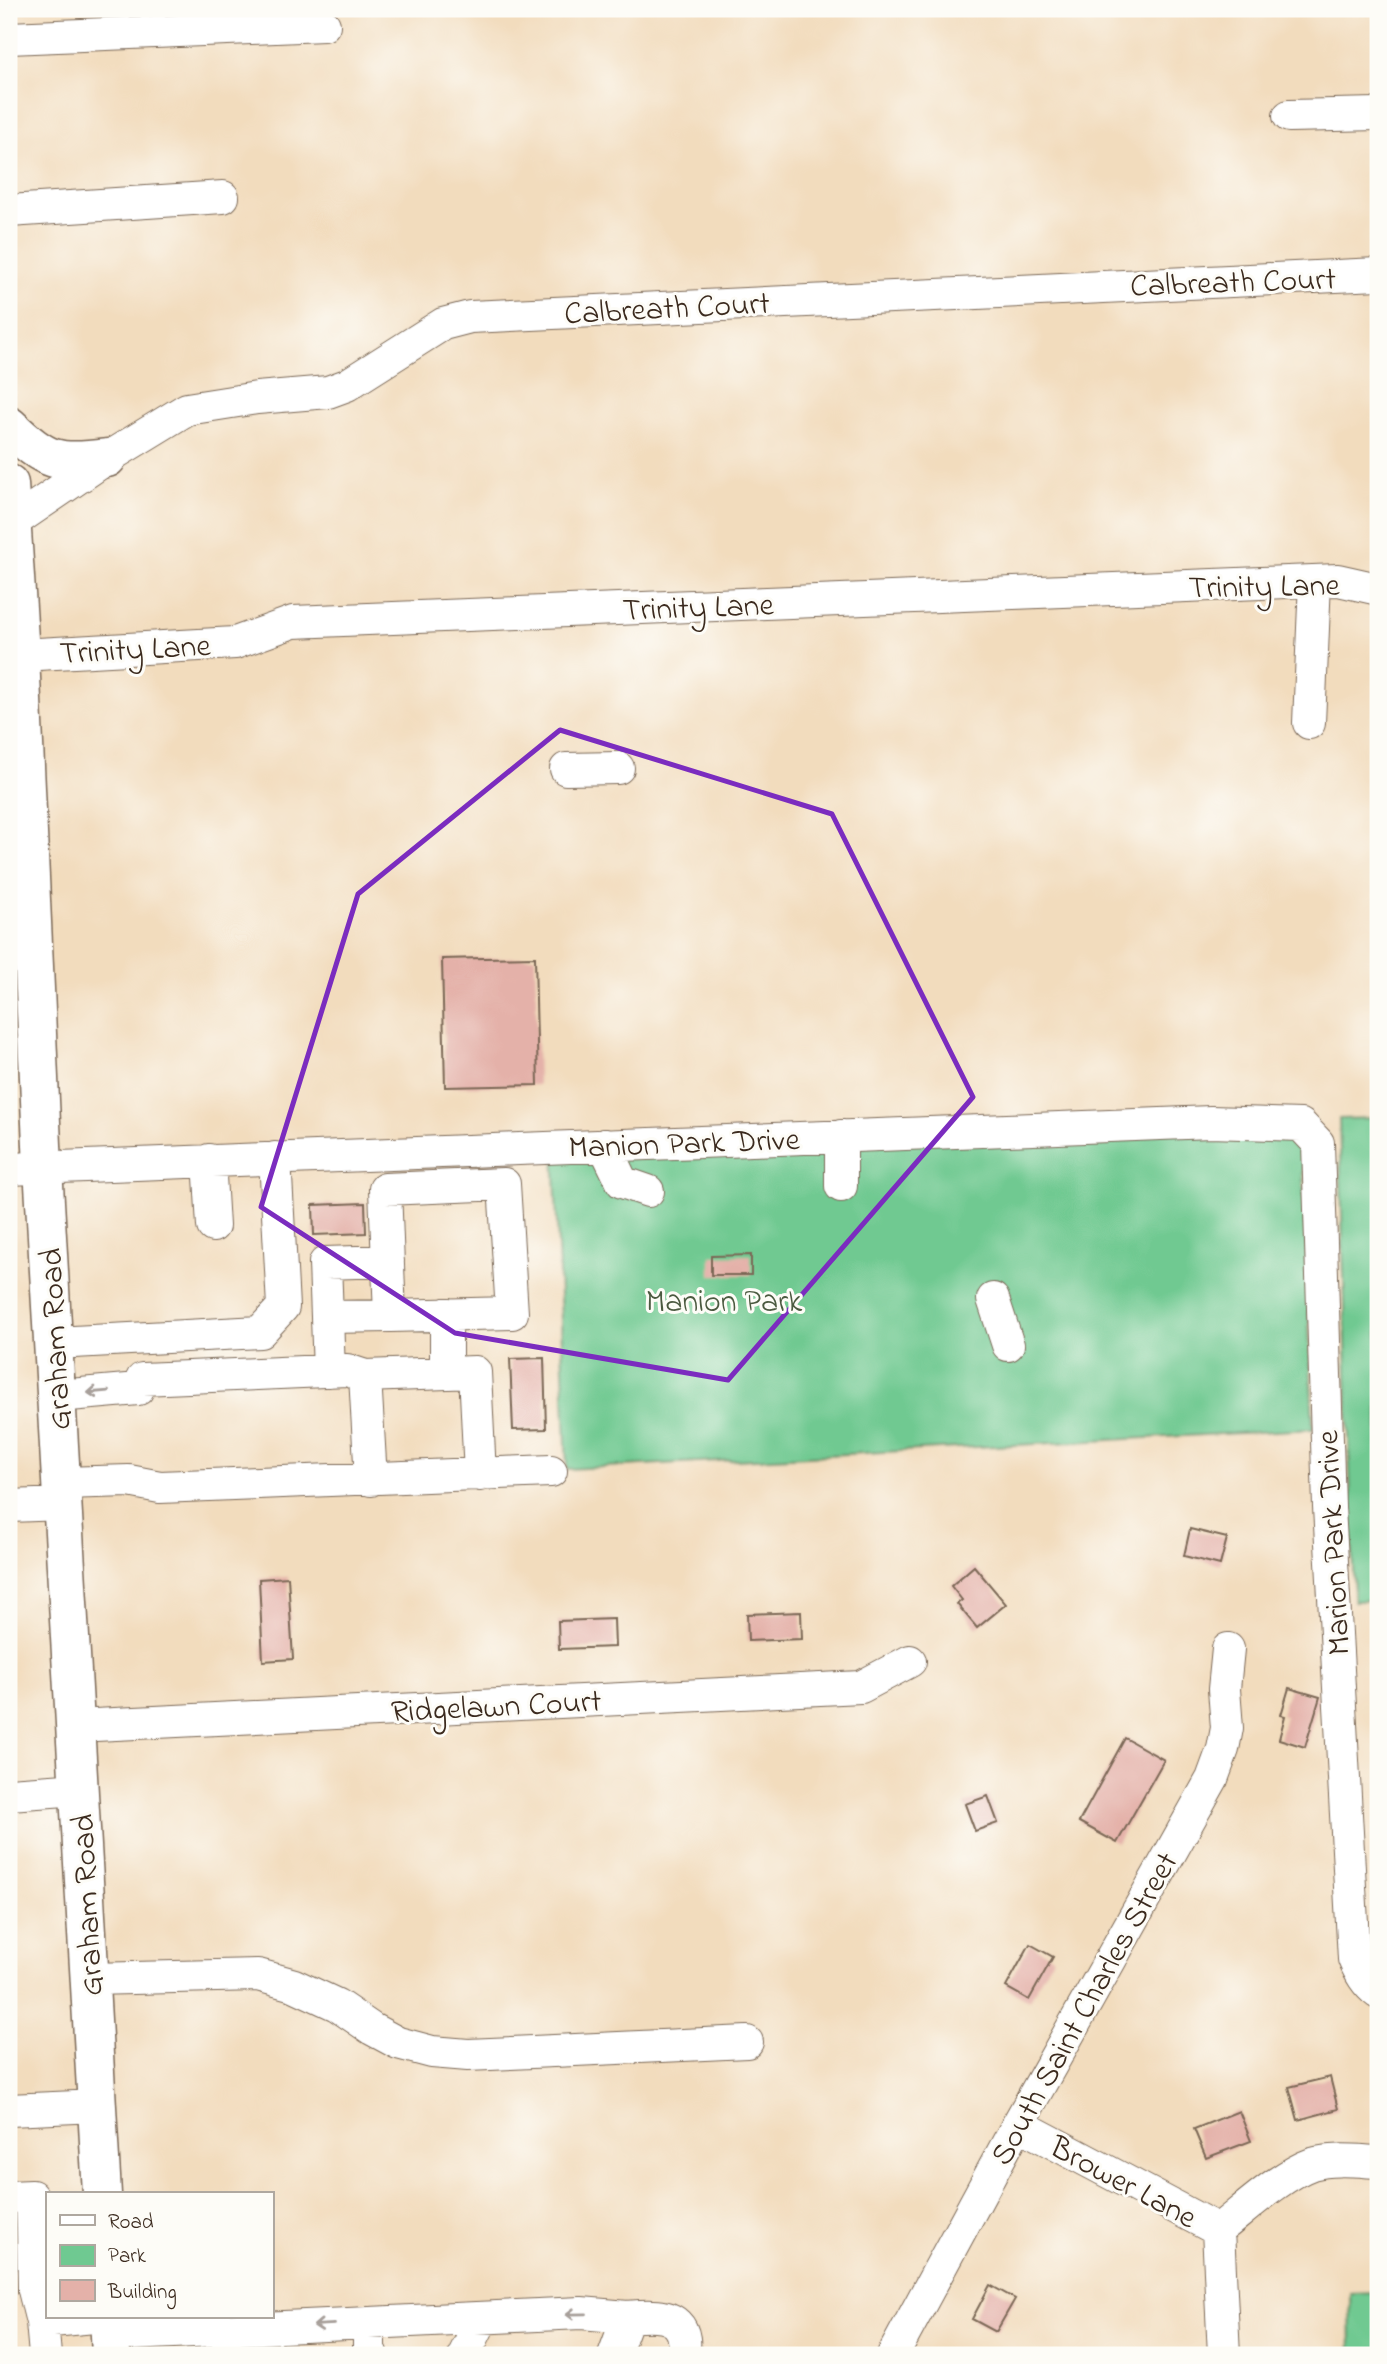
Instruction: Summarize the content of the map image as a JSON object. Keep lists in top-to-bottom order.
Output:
{
  "streets": {
    "main road": ["Graham Road"],
    "street": [
      "Calbreath Court",
      "Trinity Lane",
      "Manion Park Drive",
      "Marion Park Drive",
      "Ridgelawn Court",
      "South Saint Charles Street",
      "Brower Lane"
    ]
  },
  "crossings": [
    ["Calbreath Court", "Graham Road"],
    ["Trinity Lane", "Graham Road"],
    ["Manion Park Drive", "Graham Road"],
    ["Manion Park Drive", "Marion Park Drive"],
    ["Graham Road", "Ridgelawn Court"],
    ["South Saint Charles Street", "Brower Lane"]
  ],
  "parks": ["Manion Park"],
  "legend": ["Road", "Park", "Building"]
}
